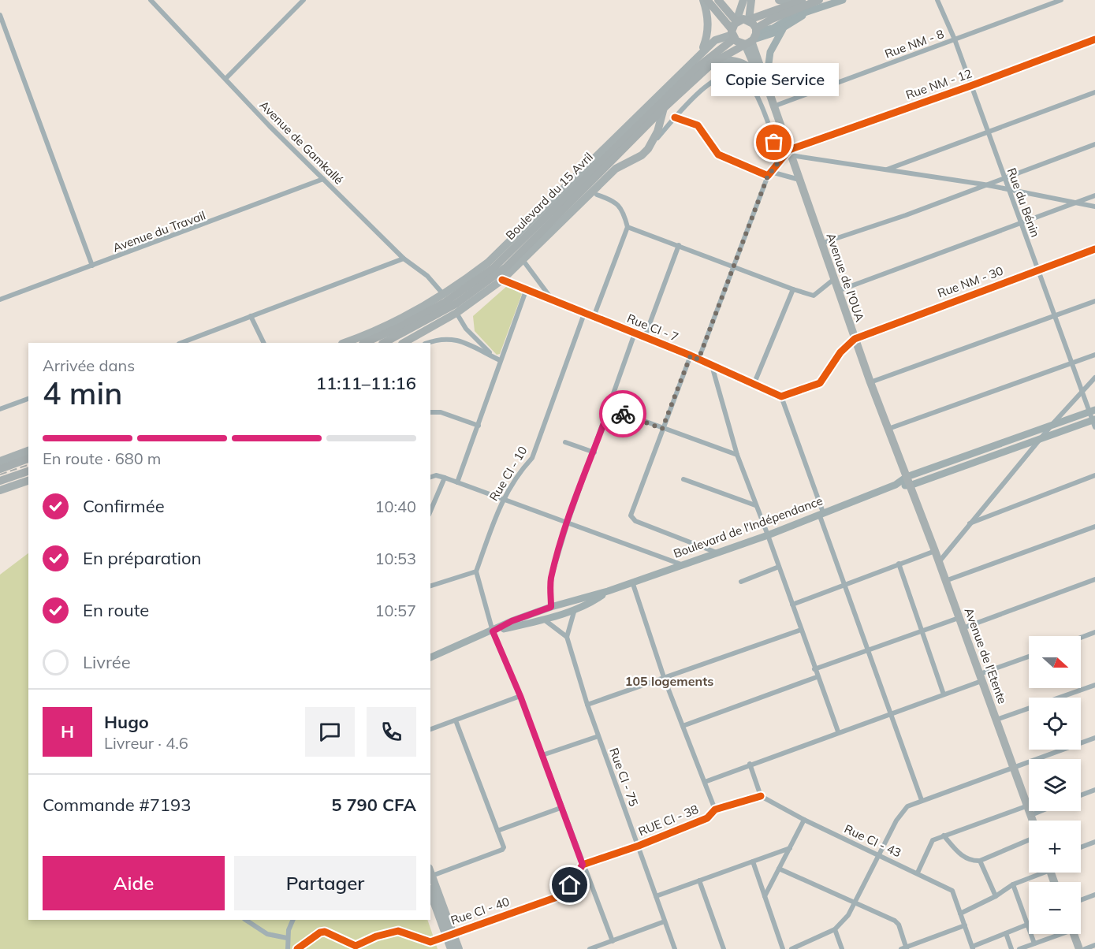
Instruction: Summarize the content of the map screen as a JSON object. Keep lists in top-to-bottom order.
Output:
{
  "streets": {
    "highway": ["Boulevard du 15 Avril"],
    "main road": ["Avenue de l'OUA", "Boulevard de l'Indépendance", "Avenue de l'Etente"],
    "street": [
      "Rue NM - 8",
      "Rue NM - 12",
      "Avenue de Gamkallé",
      "Rue du Bénin",
      "Avenue du Travail",
      "Rue NM - 30",
      "Rue CI - 7",
      "Rue CI - 10",
      "Rue CI - 75",
      "RUE CI - 38",
      "Rue CI - 43",
      "Rue CI - 40"
    ]
  },
  "crossings": [
    ["Rue NM - 8", "Rue du Bénin"],
    ["Rue NM - 8", "Avenue de l'OUA"],
    ["Rue NM - 12", "Rue du Bénin"],
    ["Rue NM - 12", "Avenue de l'OUA"],
    ["Avenue de Gamkallé", "Boulevard du 15 Avril"],
    ["Avenue de Gamkallé", "Avenue du Travail"],
    ["Boulevard du 15 Avril", "Avenue de l'OUA"],
    ["Rue du Bénin", "Rue NM - 30"],
    ["Rue du Bénin", "Boulevard de l'Indépendance"],
    ["Avenue de l'OUA", "Rue NM - 30"],
    ["Avenue de l'OUA", "Boulevard de l'Indépendance"],
    ["Avenue de l'OUA", "Avenue de l'Etente"],
    ["Rue CI - 7", "Rue CI - 10"],
    ["Boulevard de l'Indépendance", "Avenue de l'Etente"],
    ["Rue CI - 75", "RUE CI - 38"],
    ["RUE CI - 38", "Rue CI - 43"],
    ["RUE CI - 38", "Rue CI - 40"]
  ],
  "districts": ["105 logements"],
  "places": ["Copie Service"],
  "north": "right",
  "page": {
    "bubble": "Copie Service",
    "heading": ["4 min", "Arrivée dans", "11:11–11:16"],
    "panel": [
      "Hugo",
      "Livreur · 4.6",
      "Commande #7193",
      "5 790 CFA"
    ],
    "bar": "En route · 680 m",
    "list": [
      ["Confirmée", "10:40"],
      ["En préparation", "10:53"],
      ["En route", "10:57"],
      "Livrée"
    ],
    "map_buttons": ["+", "−"],
    "round": "H",
    "buttons": ["Aide", "Partager"]
  }
}
